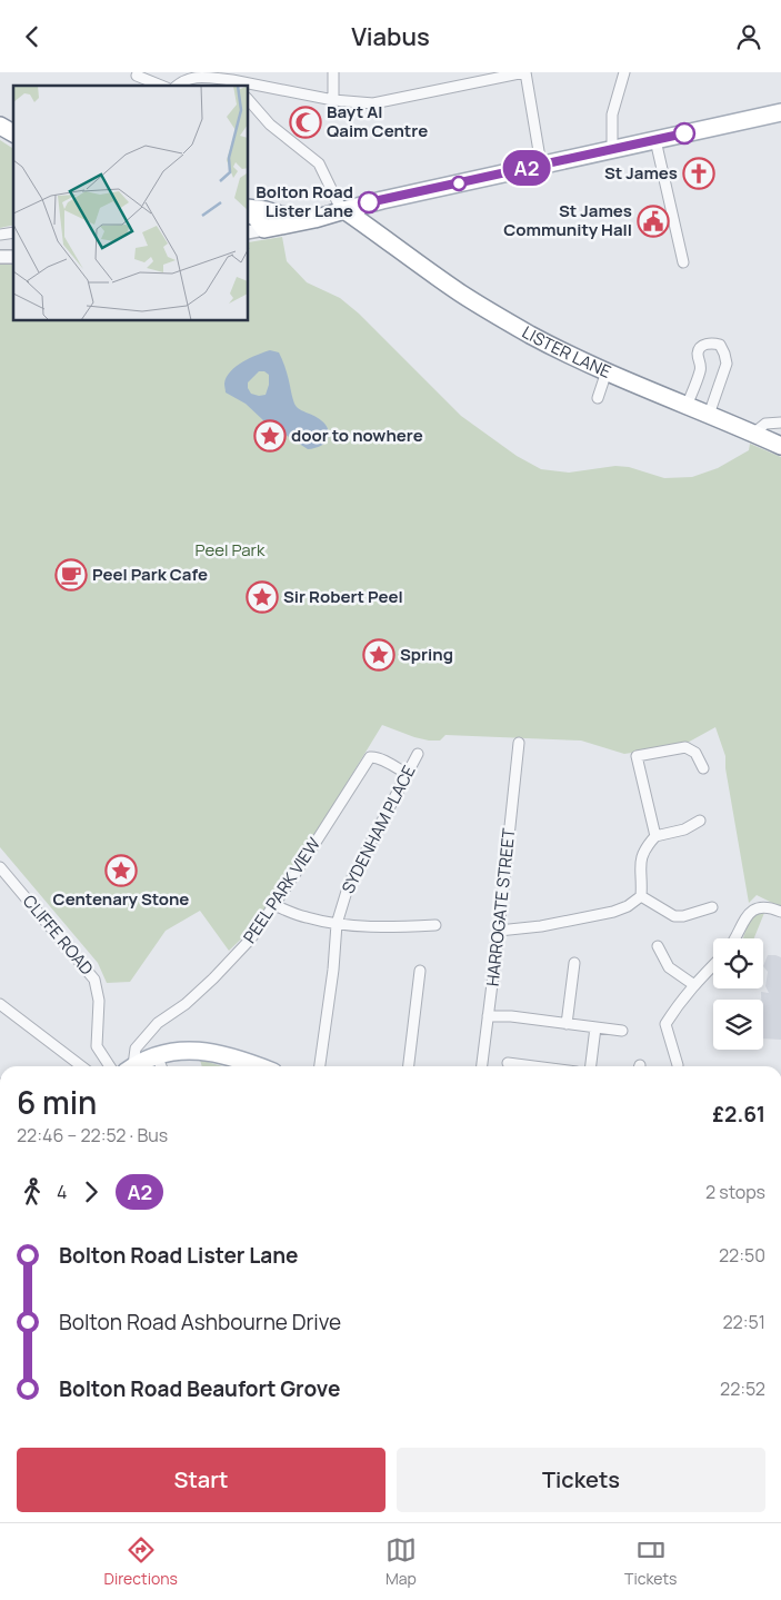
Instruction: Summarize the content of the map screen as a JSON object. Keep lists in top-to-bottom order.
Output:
{
  "streets": {
    "main road": ["LISTER LANE"],
    "street": [
      "SYDENHAM PLACE",
      "PEEL PARK VIEW",
      "HARROGATE STREET",
      "CLIFFE ROAD"
    ]
  },
  "crossings": [
    ["SYDENHAM PLACE", "PEEL PARK VIEW"]
  ],
  "parks": ["Peel Park"],
  "places": {
    "mosque": ["Bayt Al Qaim Centre"],
    "church": ["St James"],
    "other": ["Bolton Road Lister Lane"],
    "public building": ["St James Community Hall"],
    "place": [
      "door to nowhere",
      "Sir Robert Peel",
      "Spring",
      "Centenary Stone"
    ],
    "cafe": ["Peel Park Cafe"]
  },
  "lines": ["bus line A2"],
  "page": {
    "header": "Viabus",
    "on_map": "A2",
    "heading": ["6 min", "22:46 – 22:52 · Bus", "£2.61"],
    "legs": ["4", "A2", "2 stops"],
    "list": [
      {
        "name": "Bolton Road Lister Lane",
        "value": "22:50"
      },
      {
        "name": "Bolton Road Ashbourne Drive",
        "value": "22:51"
      },
      {
        "name": "Bolton Road Beaufort Grove",
        "value": "22:52"
      }
    ],
    "buttons": ["Start", "Tickets"],
    "tabs": ["Directions", "Map", "Tickets"]
  }
}
